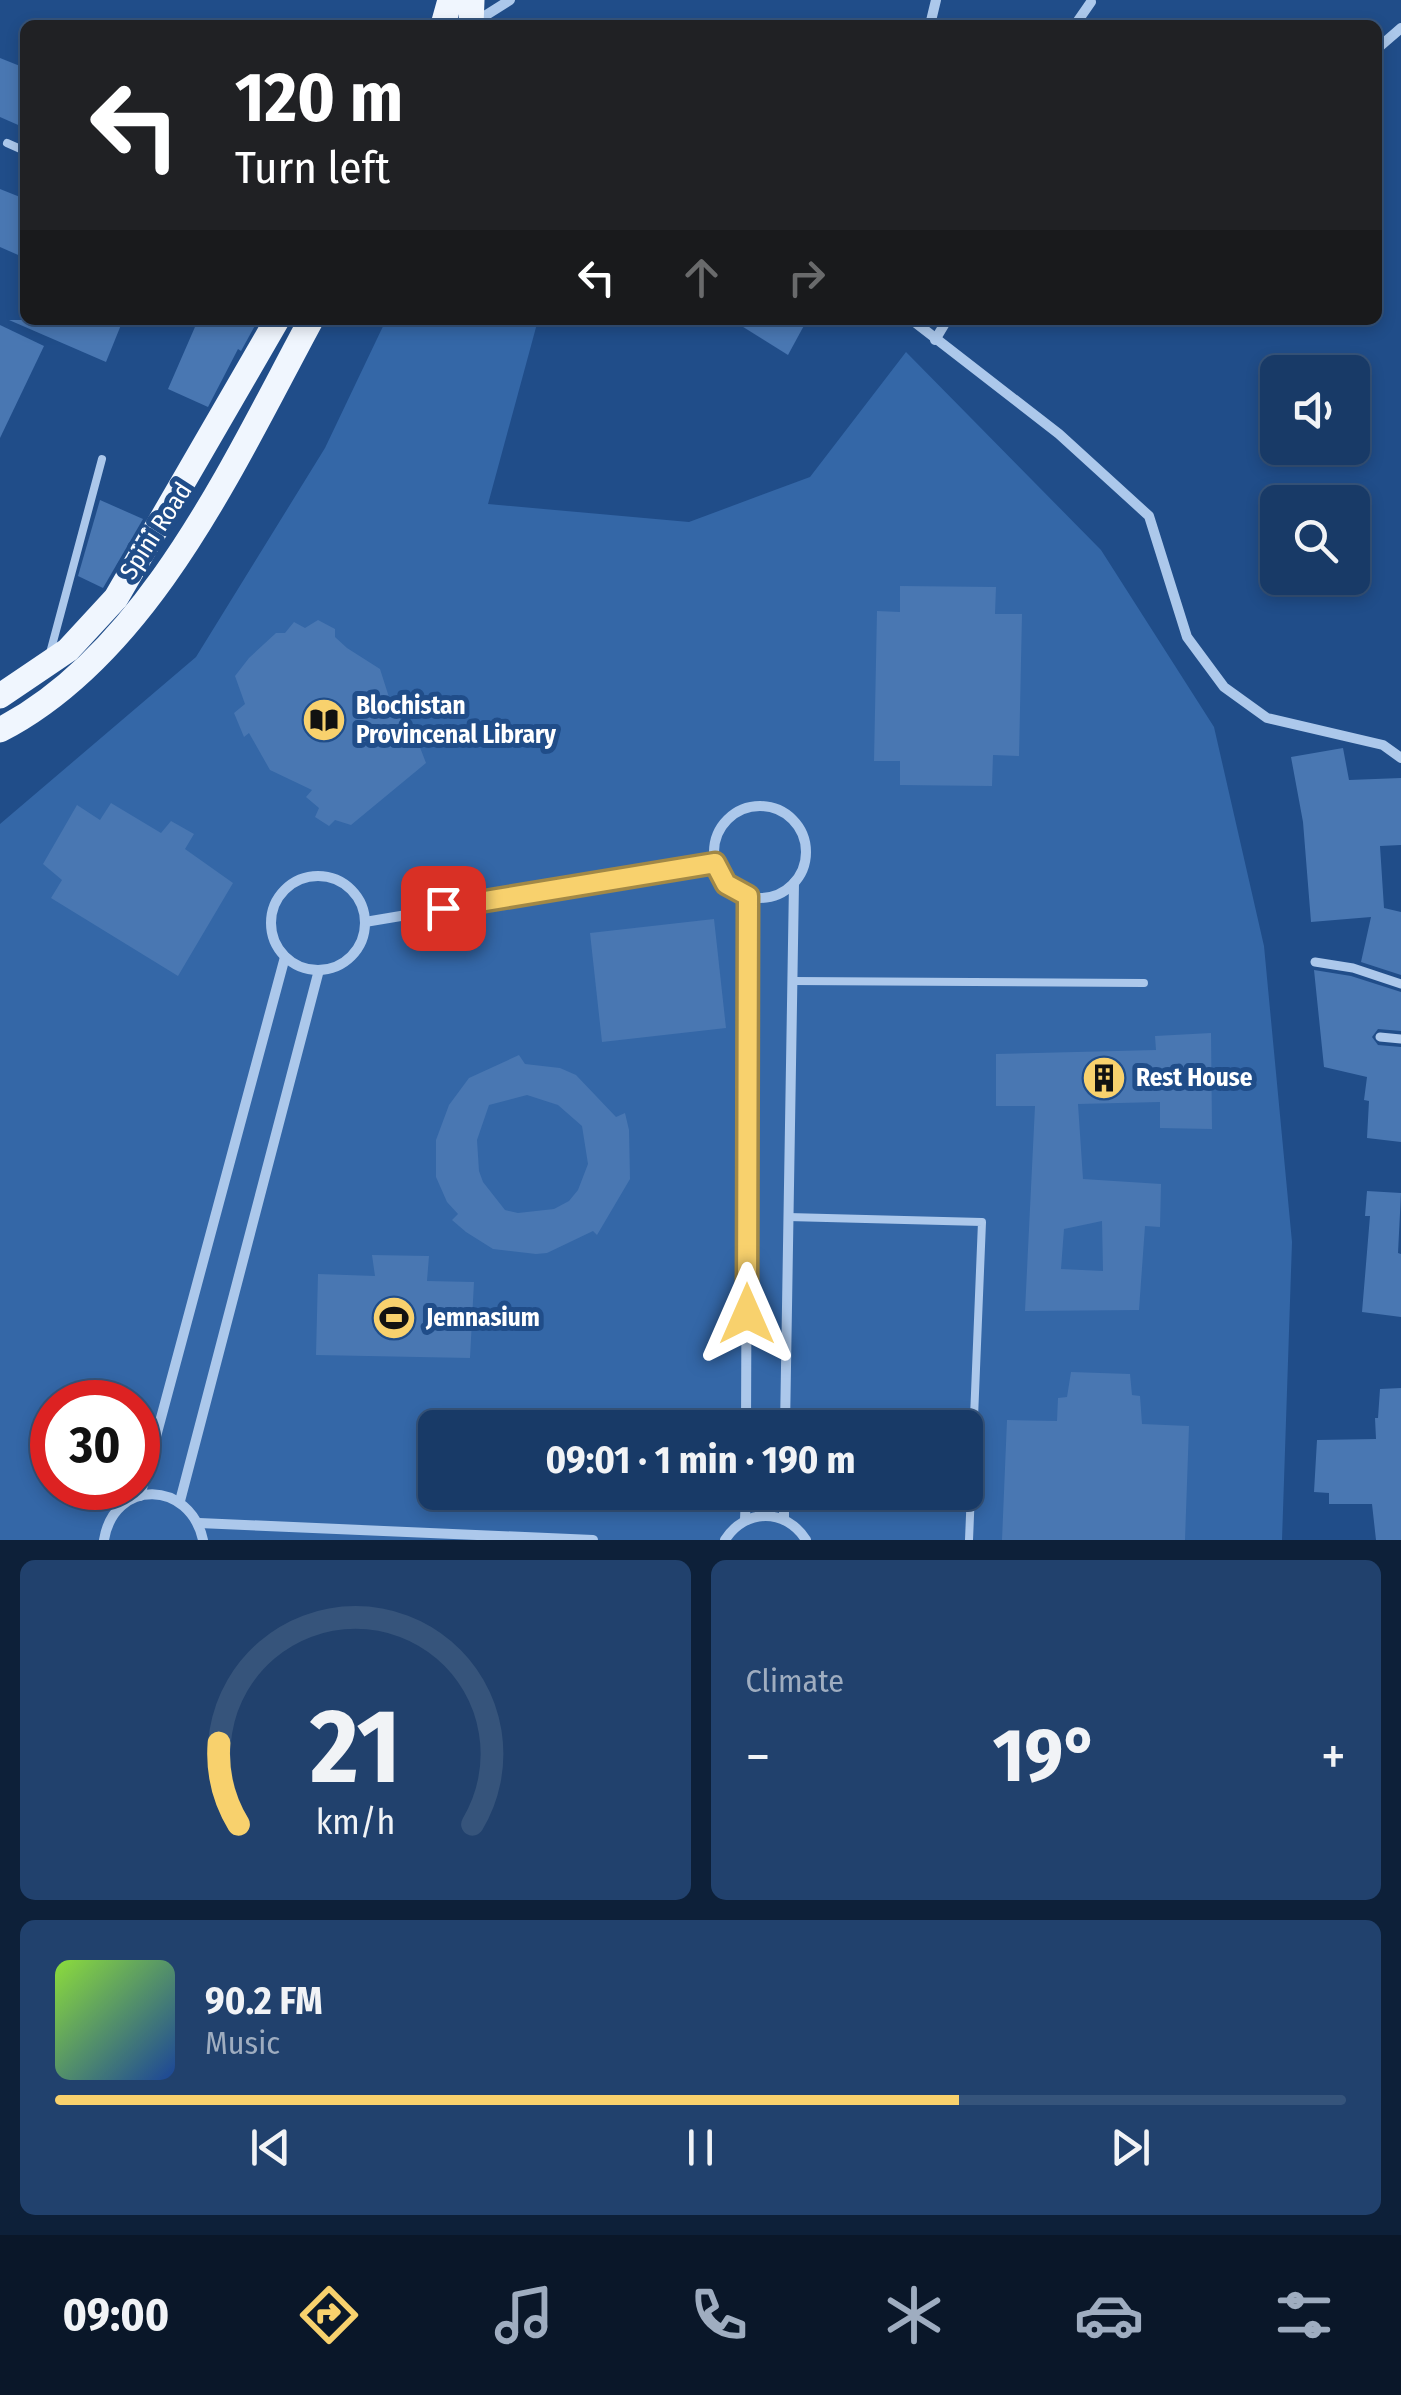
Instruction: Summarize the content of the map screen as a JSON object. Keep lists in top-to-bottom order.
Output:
{
  "streets": {
    "main road": ["Spini Road"]
  },
  "places": {
    "library": ["Blochistan Provincenal Library"],
    "building": ["Rest House"],
    "sports": ["Jemnasium"]
  },
  "page": {
    "turn": ["120 m", "Turn left"],
    "limit": "30",
    "trip": "09:01 · 1 min · 190 m",
    "tile": "Climate",
    "heat": ["−", "19°", "+"],
    "song": ["90.2 FM", "Music"],
    "tabs": "09:00",
    "gauge": ["21", "km/h"]
  }
}
